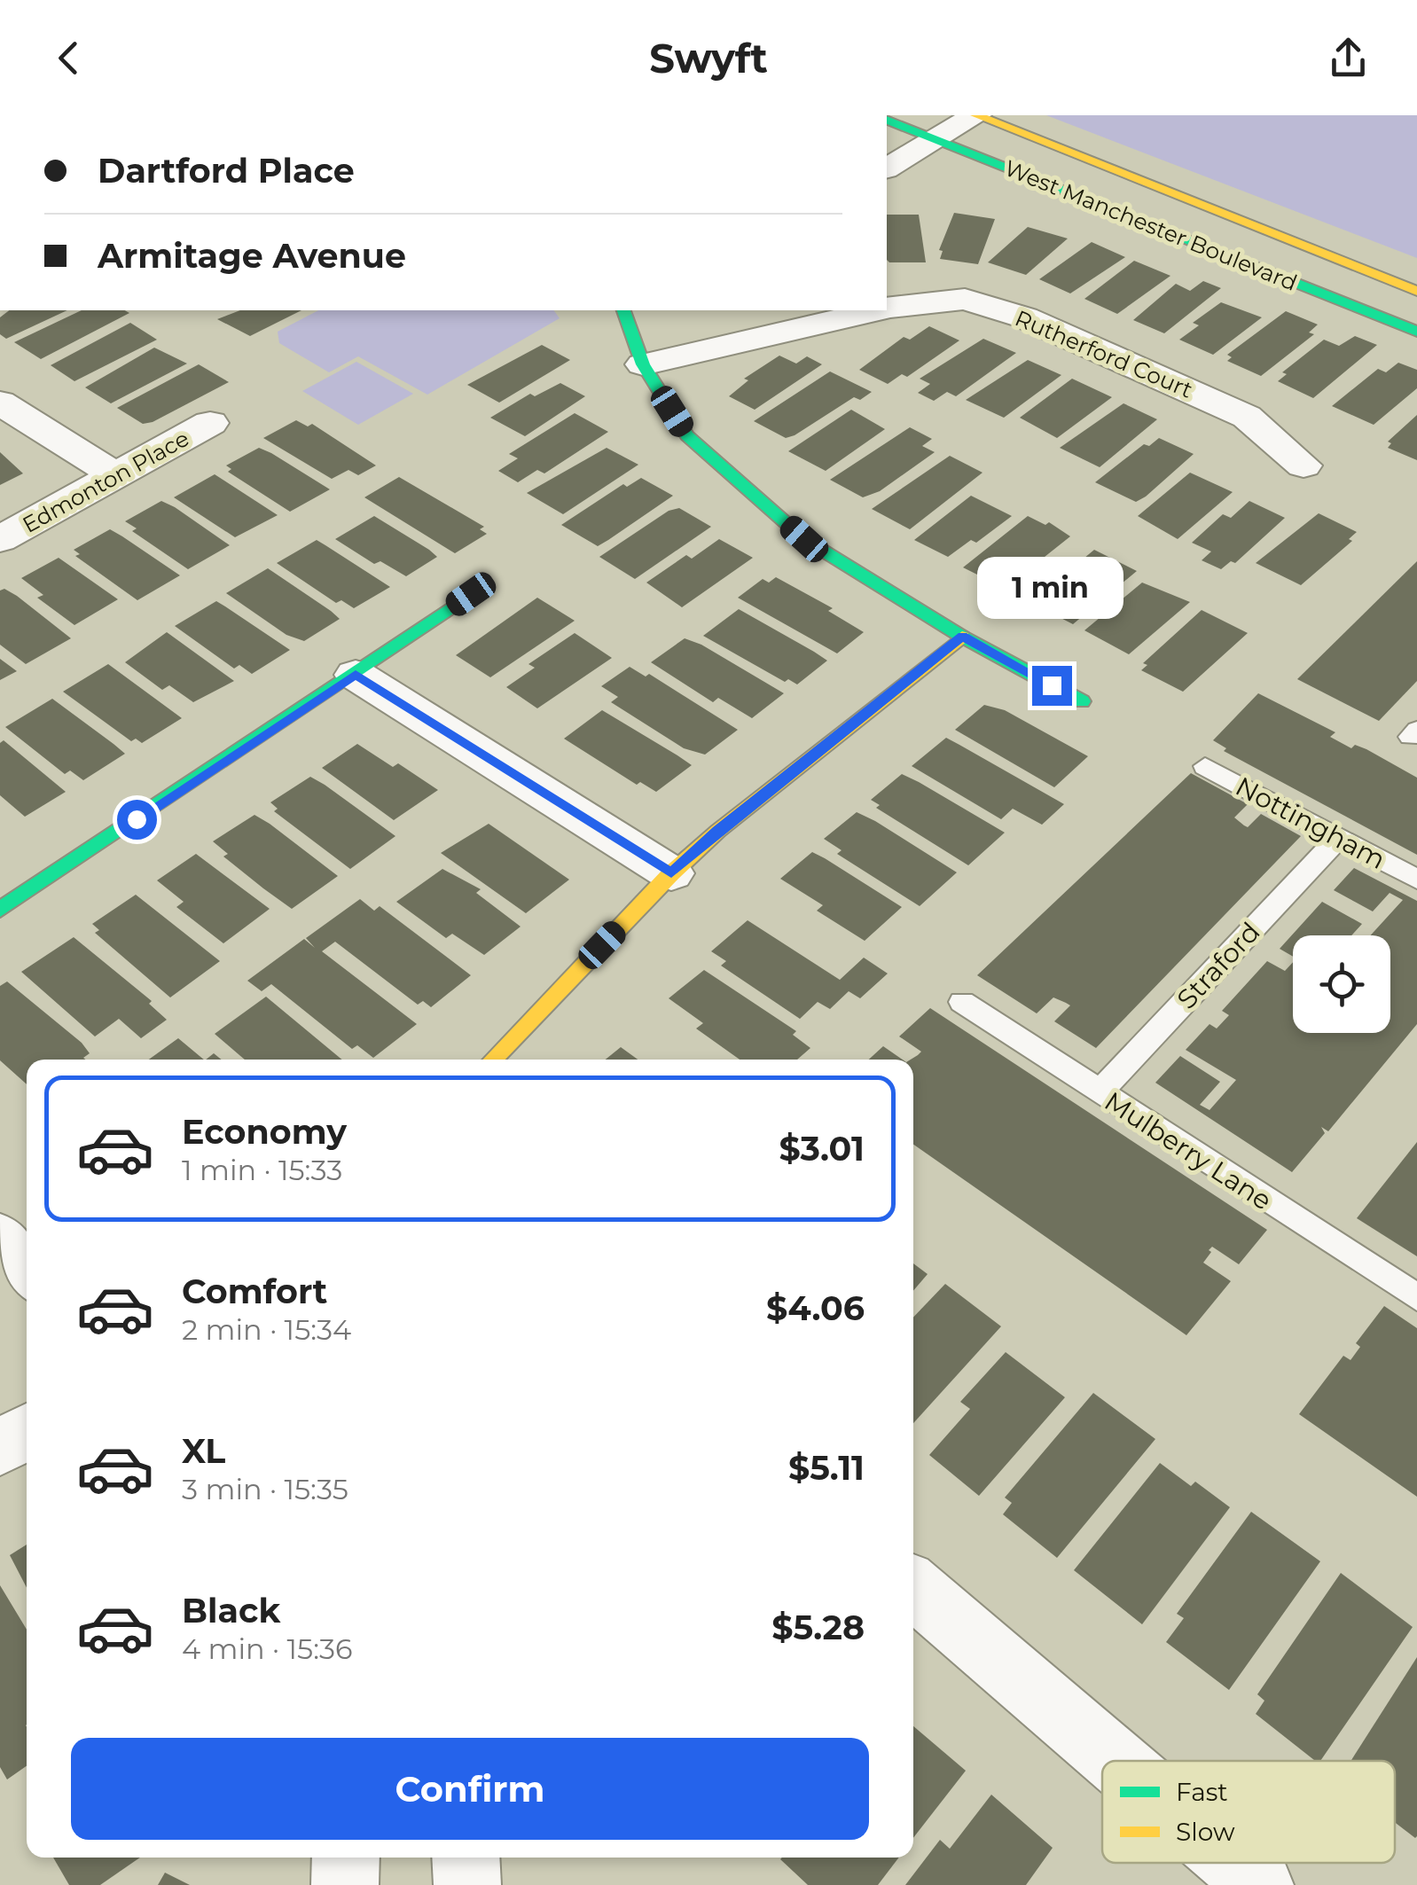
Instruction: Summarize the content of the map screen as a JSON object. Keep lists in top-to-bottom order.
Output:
{
  "streets": {
    "street": ["West Manchester Boulevard", "Rutherford Court", "Edmonton Place"],
    "lane": ["Nottingham", "Straford", "Mulberry Lane"]
  },
  "crossings": [
    ["Nottingham", "Straford"],
    ["Straford", "Mulberry Lane"]
  ],
  "legend": ["Fast", "Slow"],
  "page": {
    "header": "Swyft",
    "banner": ["Dartford Place", "Armitage Avenue"],
    "bubble": "1 min",
    "list": [
      {
        "name": "Economy",
        "note": "1 min · 15:33",
        "value": "$3.01"
      },
      {
        "name": "Comfort",
        "note": "2 min · 15:34",
        "value": "$4.06"
      },
      {
        "name": "XL",
        "note": "3 min · 15:35",
        "value": "$5.11"
      },
      {
        "name": "Black",
        "note": "4 min · 15:36",
        "value": "$5.28"
      }
    ],
    "buttons": "Confirm"
  }
}
